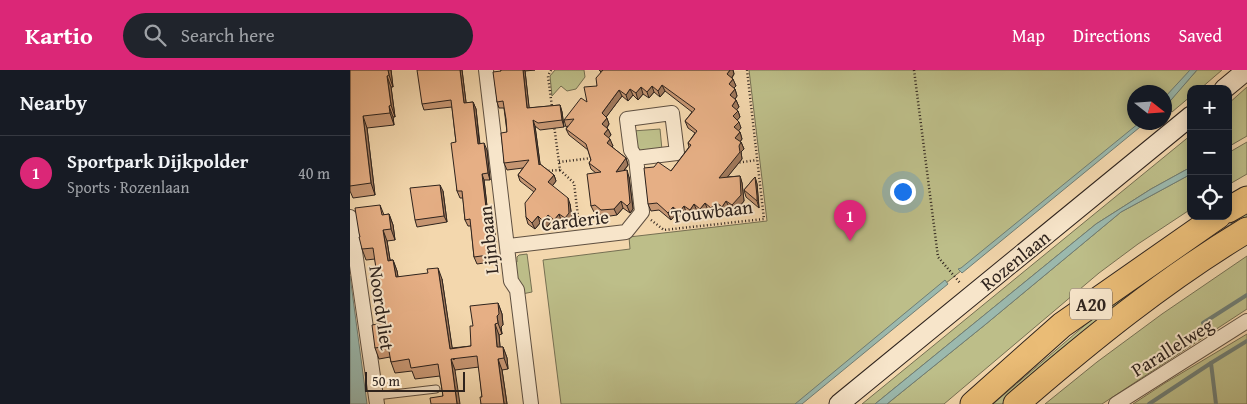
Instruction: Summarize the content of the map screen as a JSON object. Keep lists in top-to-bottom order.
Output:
{
  "streets": {
    "highway": ["A20"],
    "street": [
      "Carderie",
      "Lijnbaan",
      "Rozenlaan",
      "Noordvliet",
      "Parallelweg"
    ],
    "path": ["Touwbaan"]
  },
  "crossings": [
    ["Touwbaan", "Carderie"],
    ["Carderie", "Lijnbaan"]
  ],
  "scale_bar": "50 m",
  "north": "right",
  "page": {
    "header": "Kartio",
    "search": "Search here",
    "nav": ["Map", "Directions", "Saved"],
    "heading": "Nearby",
    "map_buttons": ["+", "−"],
    "list": [
      {
        "mark": "1",
        "name": "Sportpark Dijkpolder",
        "note": "Sports · Rozenlaan",
        "value": "40 m"
      }
    ],
    "pins": "1",
    "scale": "50 m"
  }
}
